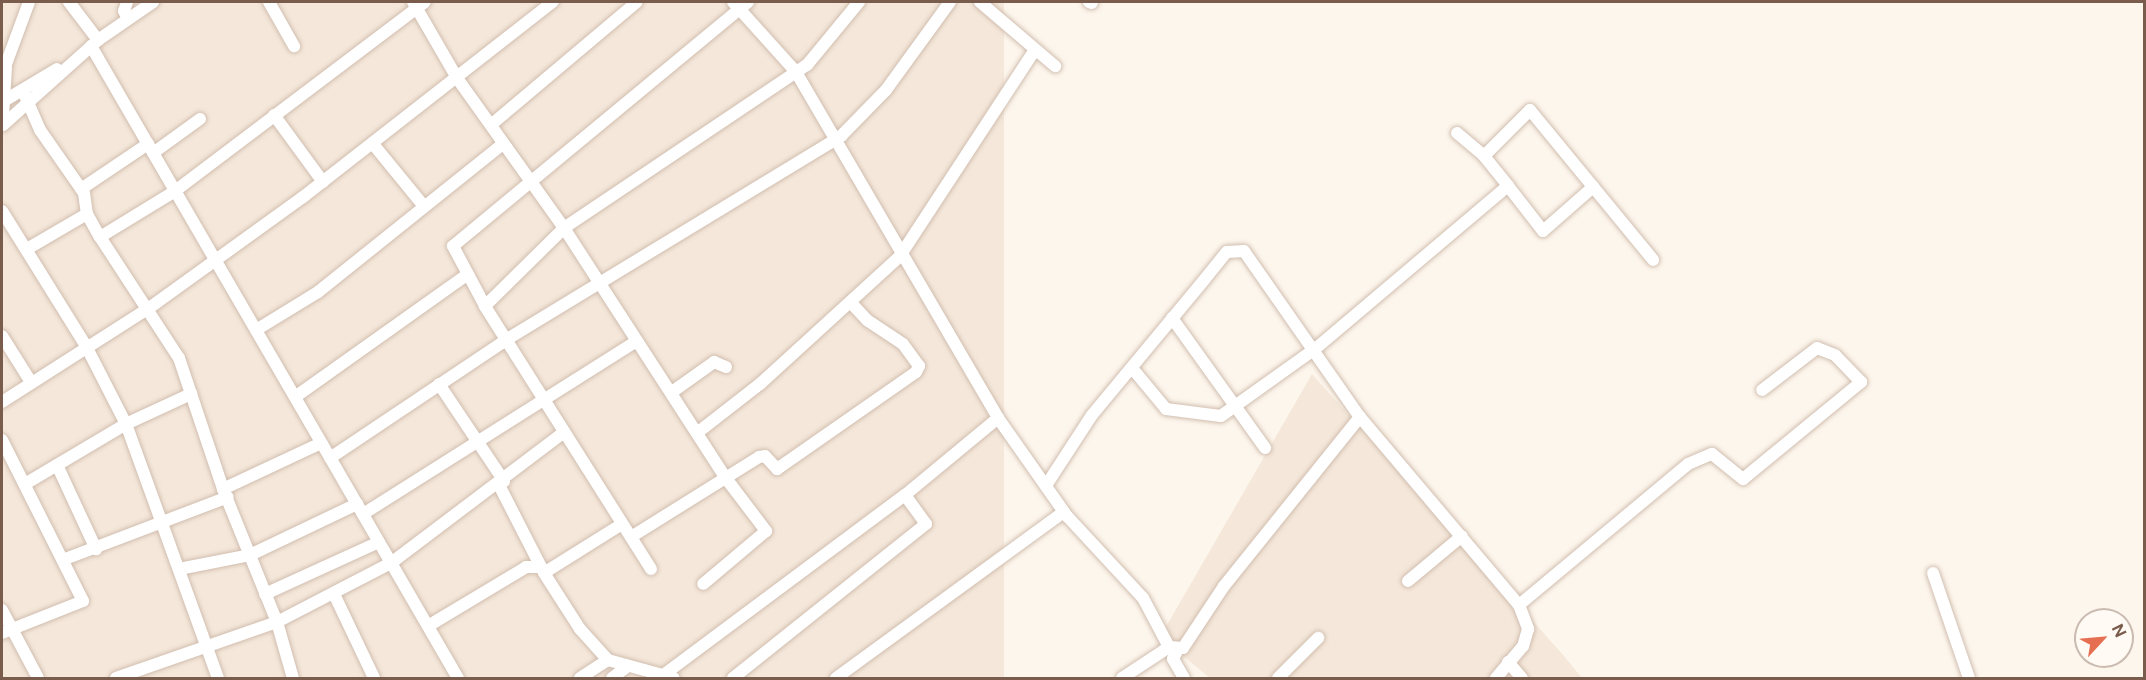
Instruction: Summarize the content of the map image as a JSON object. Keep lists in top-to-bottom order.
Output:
{
  "north": "top right"
}
